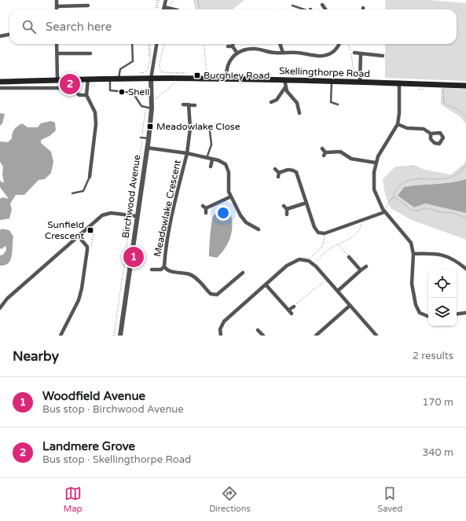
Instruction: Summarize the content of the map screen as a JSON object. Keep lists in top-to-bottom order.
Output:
{
  "streets": {
    "main road": ["Skellingthorpe Road"],
    "street": ["Birchwood Avenue", "Meadowlake Crescent"]
  },
  "crossings": [
    ["Skellingthorpe Road", "Birchwood Avenue"],
    ["Birchwood Avenue", "Meadowlake Crescent"]
  ],
  "places": {
    "transit": ["Burghley Road", "Meadowlake Close", "Sunfield Crescent"],
    "other": ["Shell"]
  },
  "page": {
    "search": "Search here",
    "pins": ["2", "1"],
    "heading": ["Nearby", "2 results"],
    "list": [
      {
        "mark": "1",
        "name": "Woodfield Avenue",
        "note": "Bus stop · Birchwood Avenue",
        "value": "170 m"
      },
      {
        "mark": "2",
        "name": "Landmere Grove",
        "note": "Bus stop · Skellingthorpe Road",
        "value": "340 m"
      }
    ],
    "nav": ["Map", "Directions", "Saved"]
  }
}
